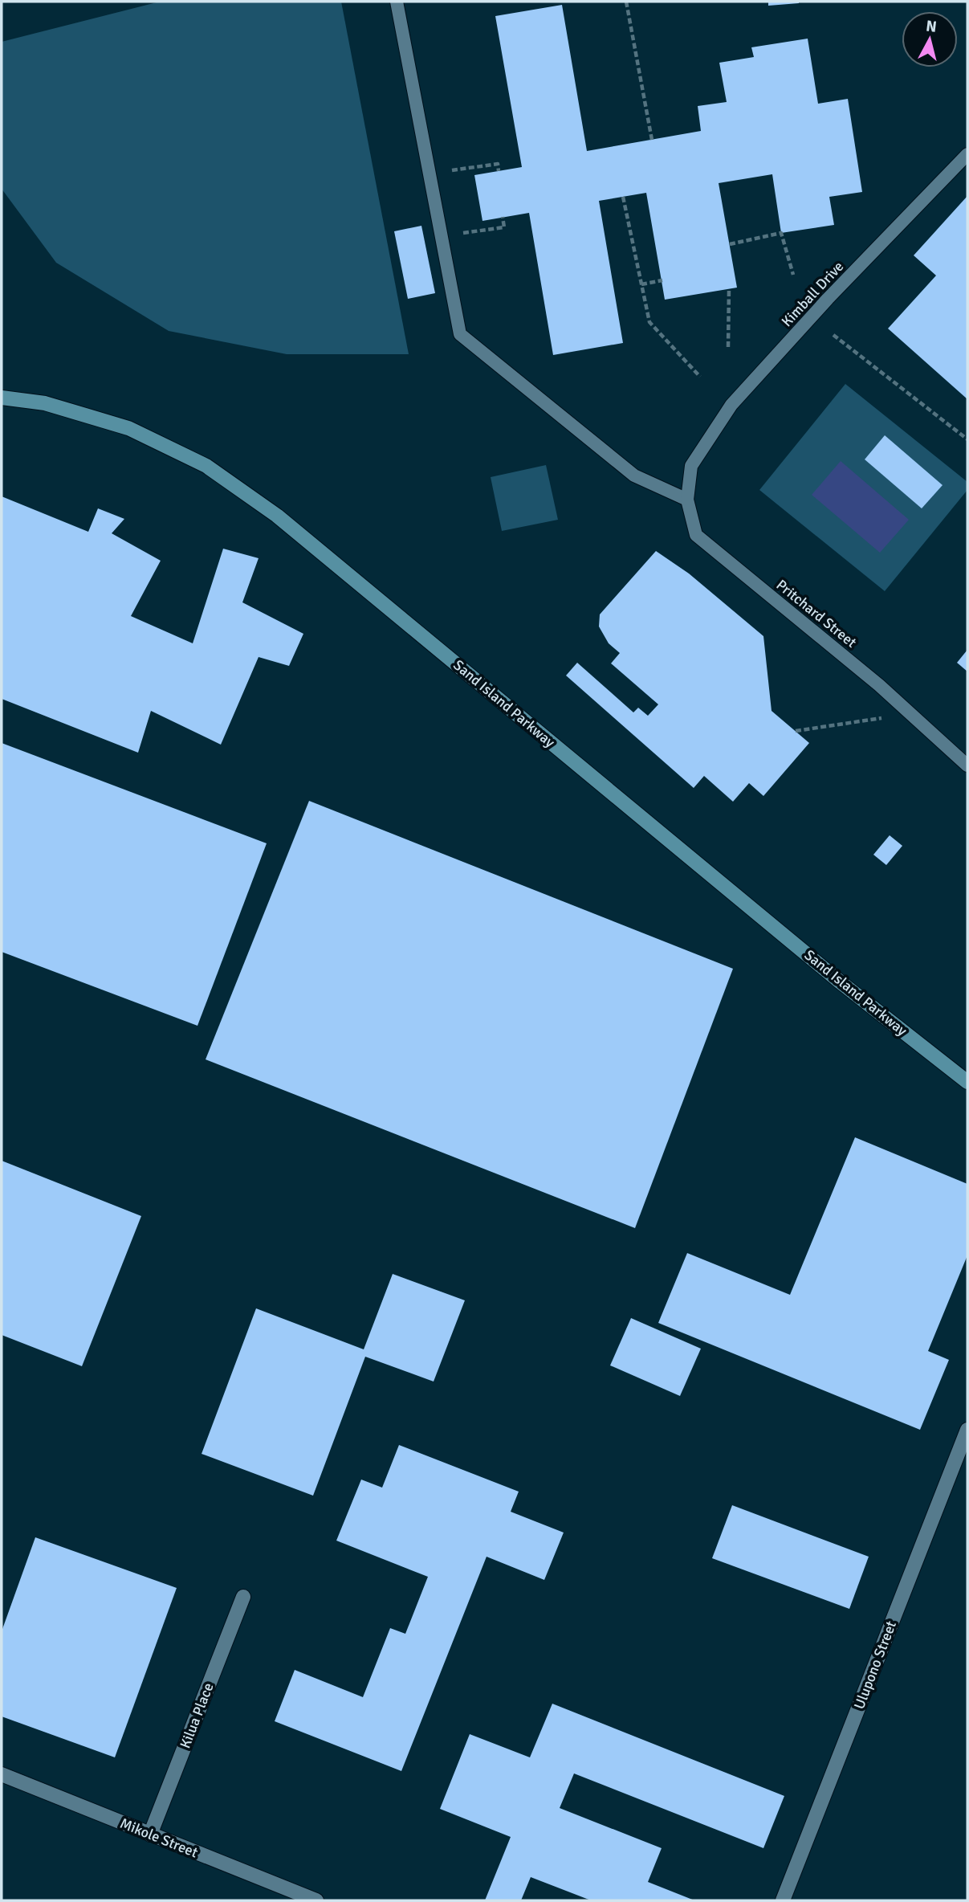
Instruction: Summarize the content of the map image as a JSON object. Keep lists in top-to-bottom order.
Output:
{
  "streets": {
    "street": [
      "Sand Island Parkway",
      "Ulupono Street",
      "Kilua Place",
      "Mikole Street"
    ],
    "lane": ["Kimball Drive", "Pritchard Street"]
  },
  "crossings": [
    ["Kimball Drive", "Pritchard Street"],
    ["Kilua Place", "Mikole Street"]
  ],
  "north": "top"
}
